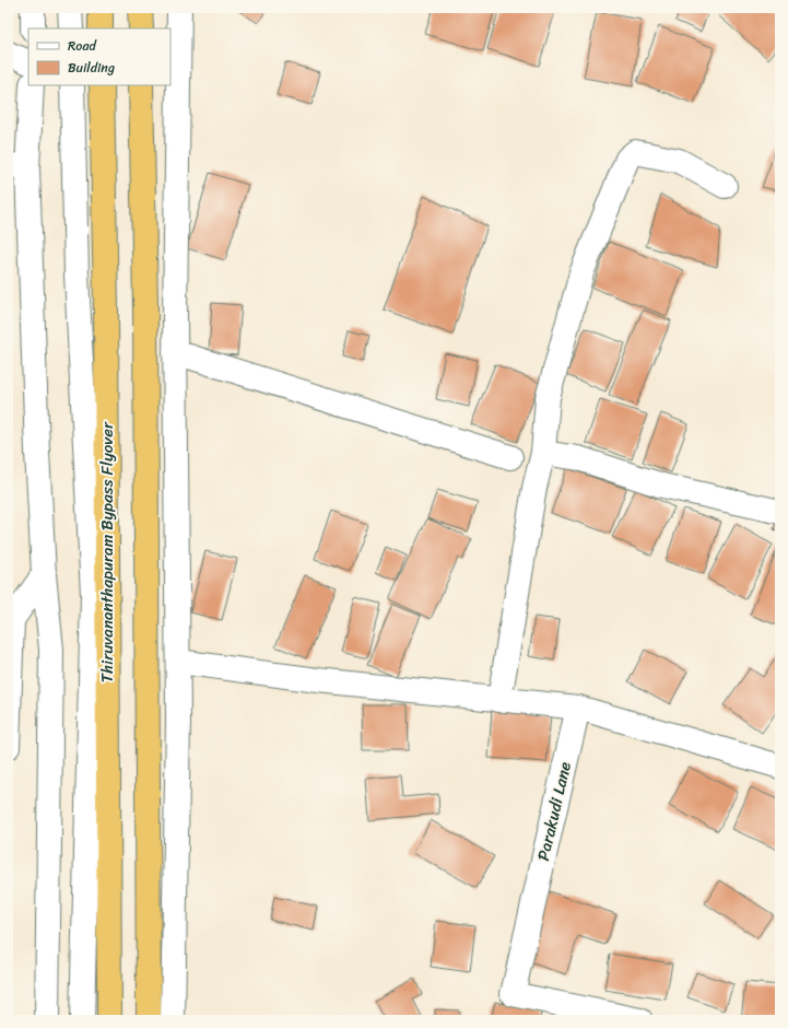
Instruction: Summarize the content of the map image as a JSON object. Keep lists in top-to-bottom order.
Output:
{
  "streets": {
    "highway": ["Thiruvananthapuram Bypass Flyover"],
    "street": ["Parakudi Lane"]
  },
  "legend": ["Road", "Building"]
}
